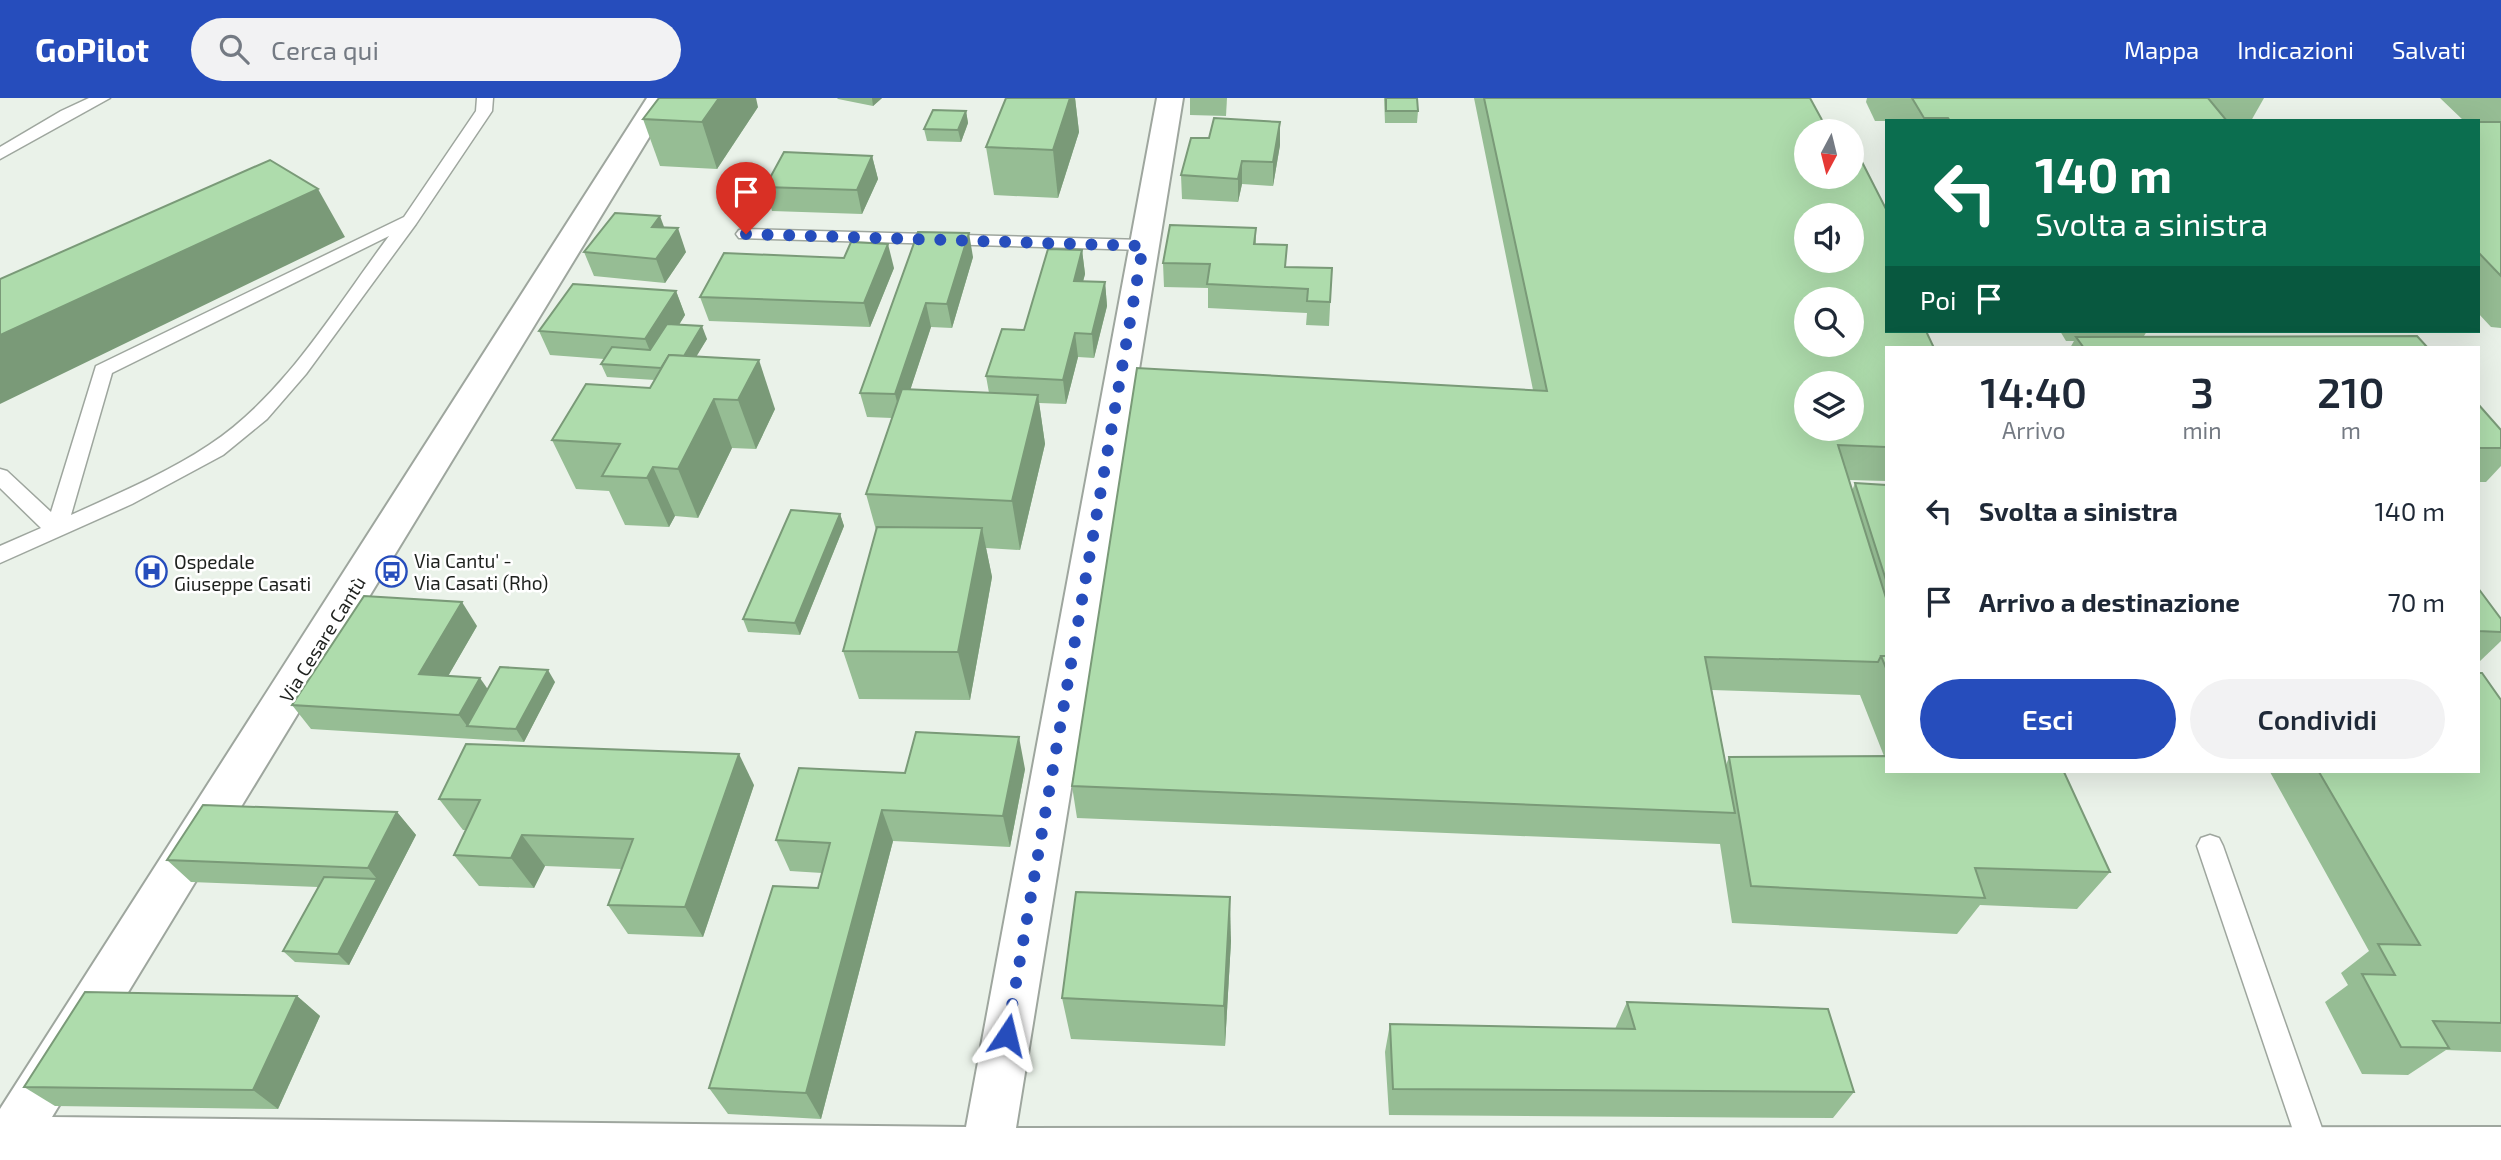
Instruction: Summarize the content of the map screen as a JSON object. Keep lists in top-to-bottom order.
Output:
{
  "streets": {
    "street": ["Via Cesare Cantù"]
  },
  "places": {
    "bus stop": ["Via Cantu' - Via Casati (Rho)"],
    "hospital": ["Ospedale Giuseppe Casati"]
  },
  "north": "bottom",
  "page": {
    "header": "GoPilot",
    "search": "Cerca qui",
    "nav": ["Mappa", "Indicazioni", "Salvati"],
    "turn": ["140 m", "Svolta a sinistra"],
    "then": "Poi",
    "eta": [
      "14:40",
      "Arrivo",
      "3",
      "min",
      "210",
      "m"
    ],
    "list": [
      {
        "name": "Svolta a sinistra",
        "value": "140 m"
      },
      {
        "name": "Arrivo a destinazione",
        "value": "70 m"
      }
    ],
    "buttons": ["Esci", "Condividi"]
  }
}
